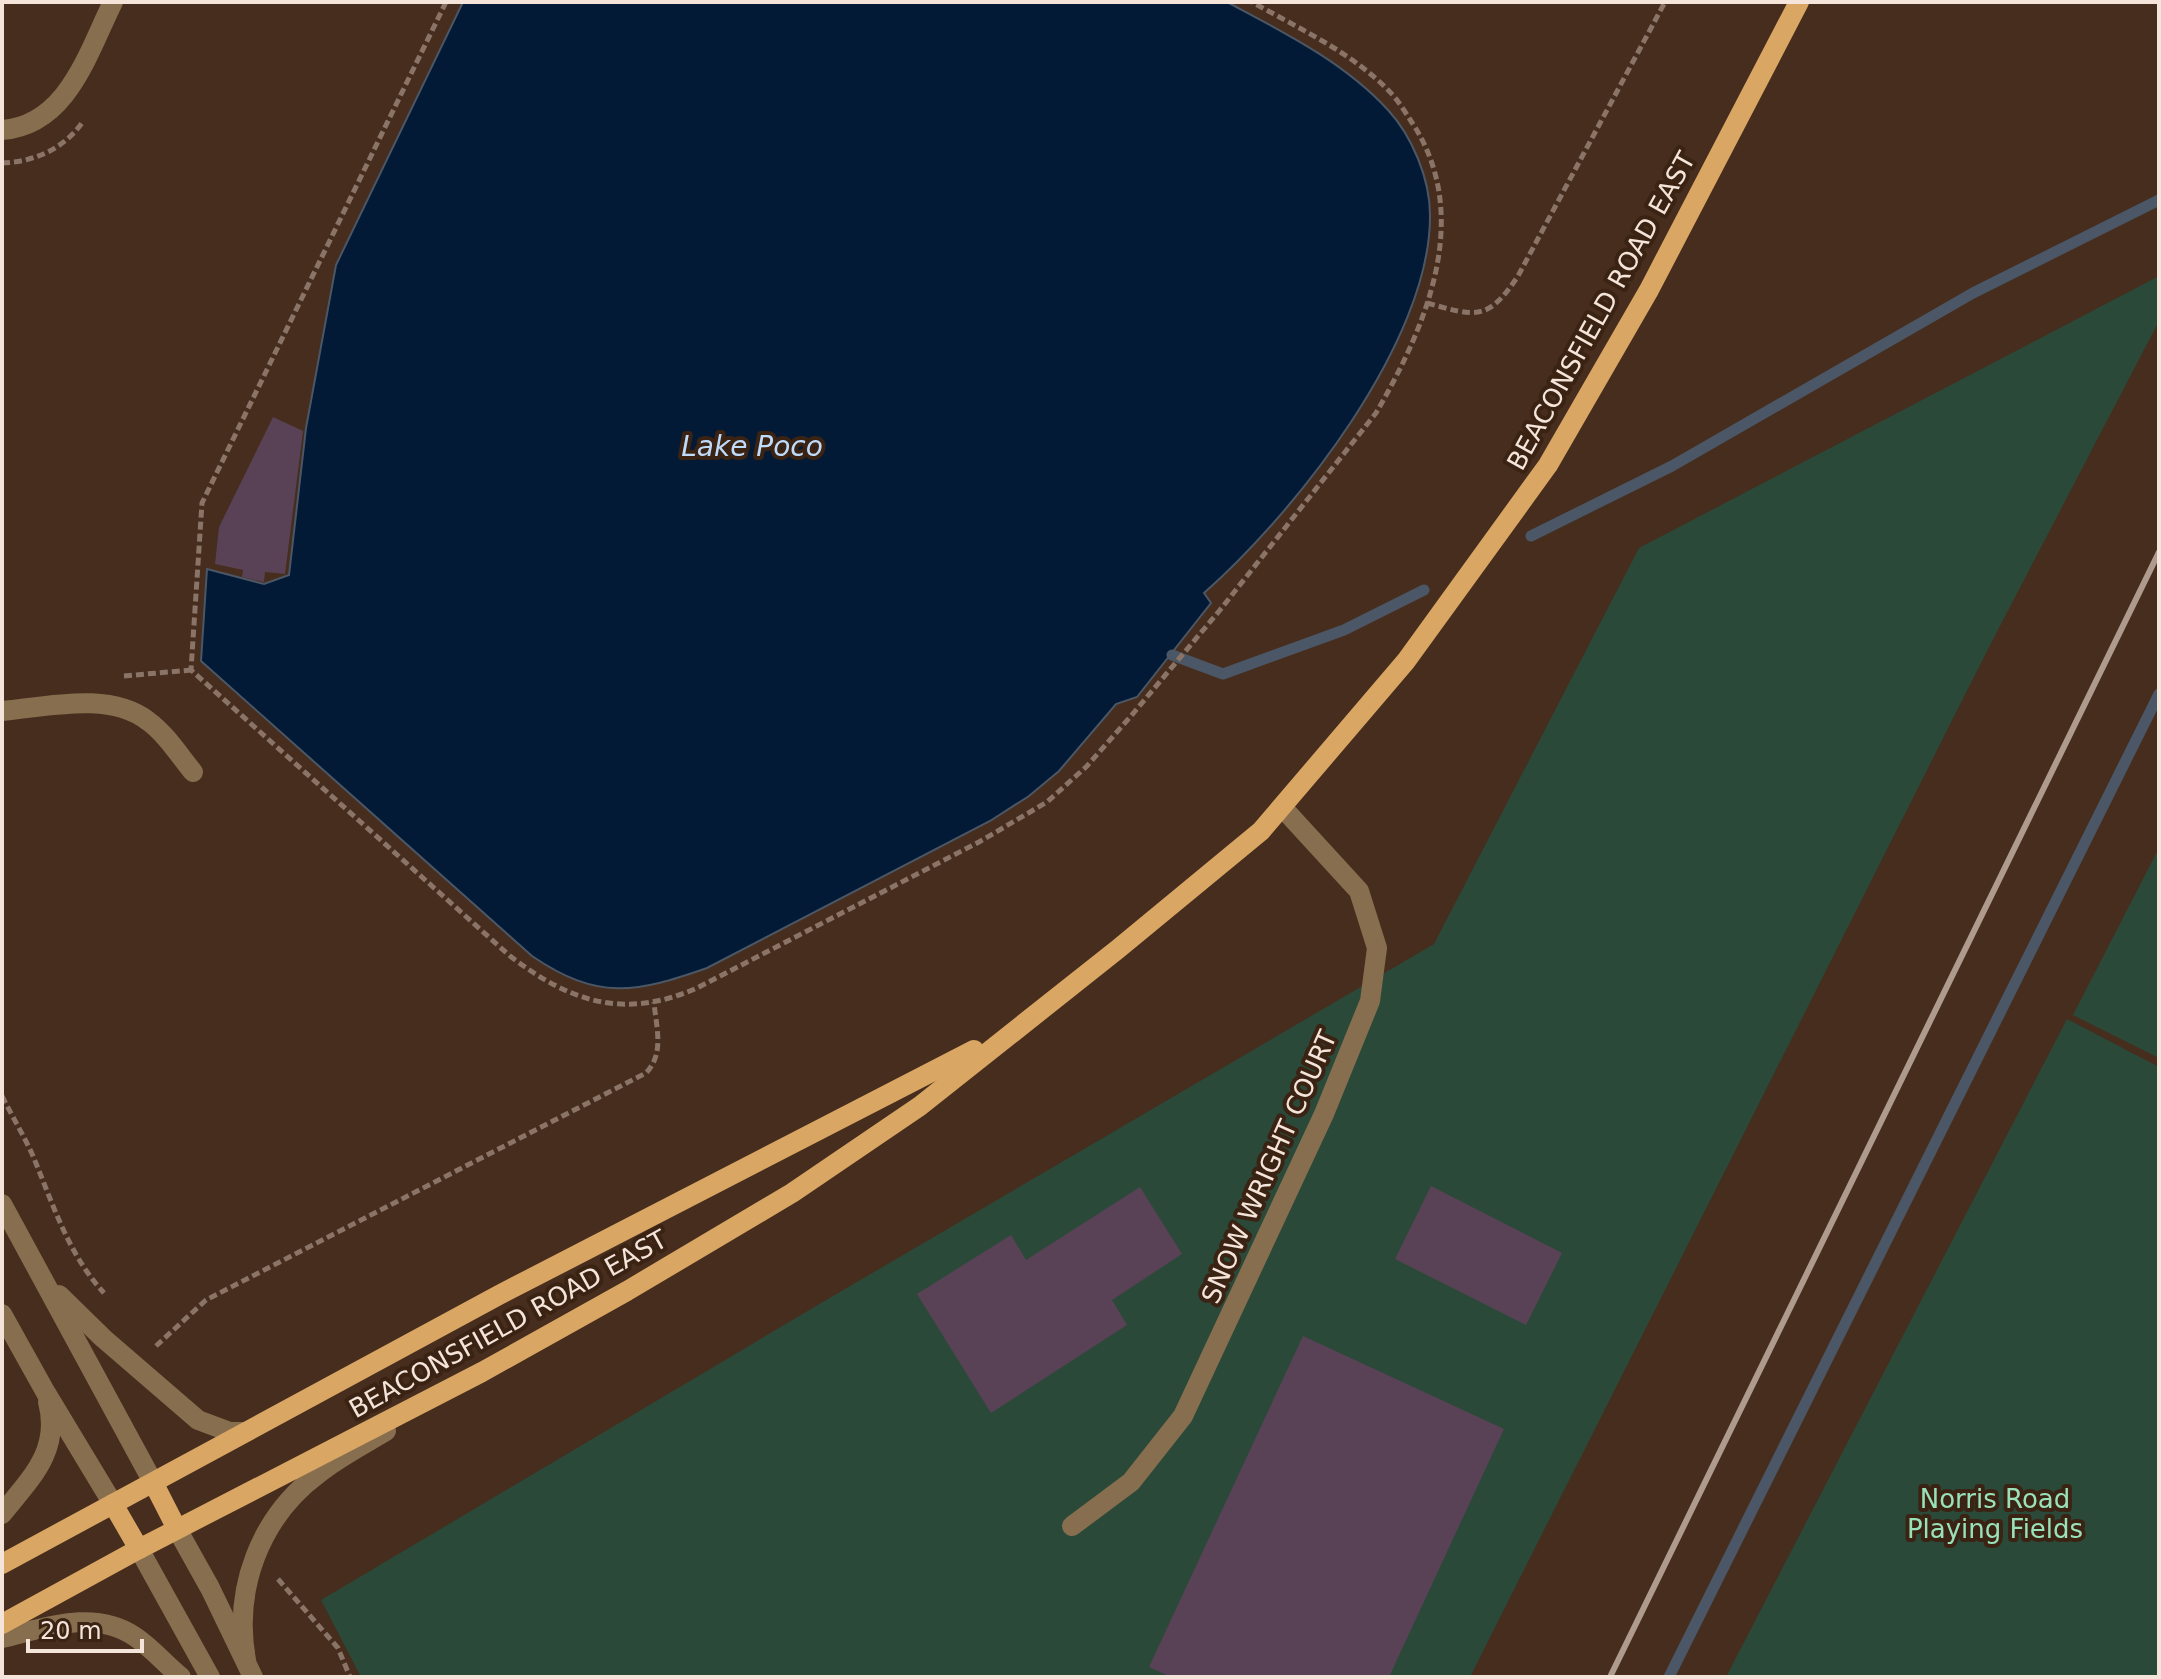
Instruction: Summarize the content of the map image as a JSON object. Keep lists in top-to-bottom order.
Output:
{
  "streets": {
    "main road": ["BEACONSFIELD ROAD EAST"],
    "street": ["SNOW WRIGHT COURT"]
  },
  "crossings": [
    ["BEACONSFIELD ROAD EAST", "SNOW WRIGHT COURT"]
  ],
  "water": ["Lake Poco"],
  "parks": ["Norris Road Playing Fields"],
  "scale_bar": "20 m"
}
